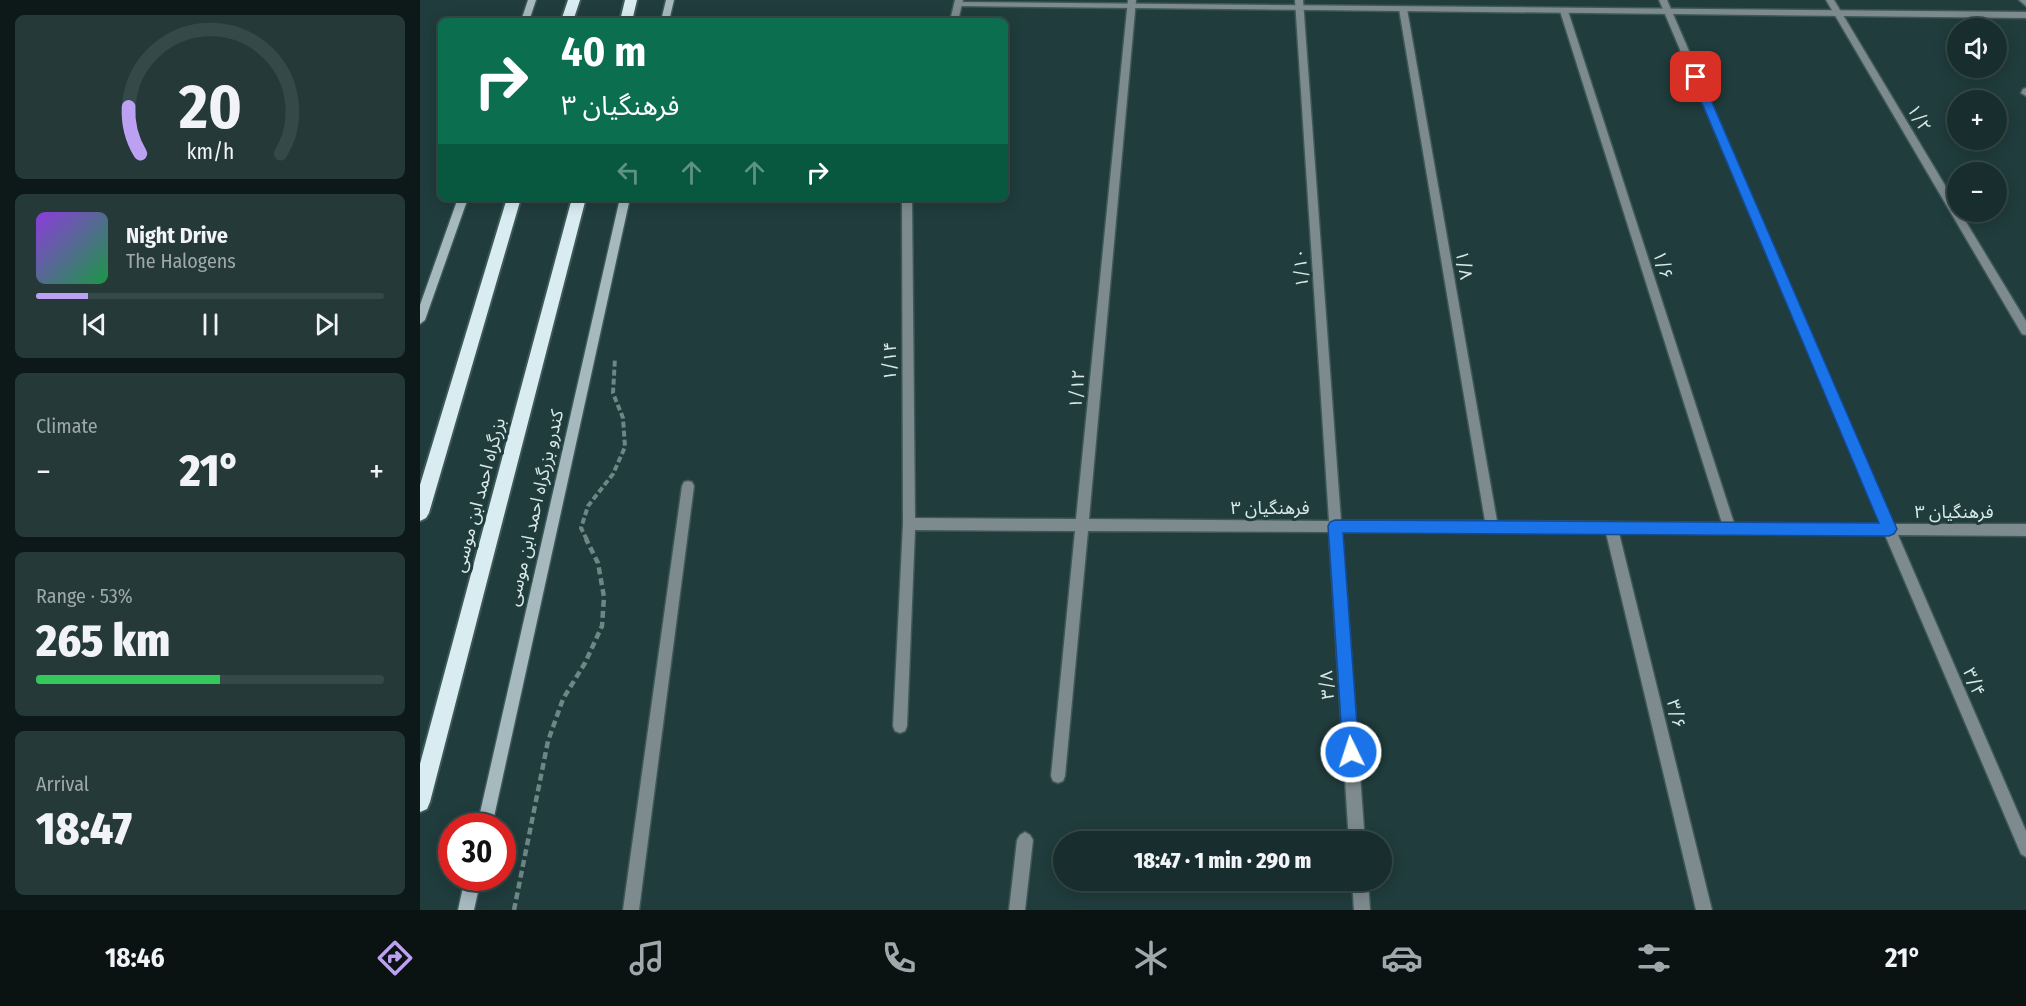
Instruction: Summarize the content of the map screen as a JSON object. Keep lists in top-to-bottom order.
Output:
{
  "streets": {
    "highway": ["بزرگراه احمد ابن موسی"],
    "main road": ["کندرو بزرگراه احمد ابن موسی"],
    "street": [
      "۱/۲",
      "۱/۸",
      "۱/۶",
      "۱/۱۰",
      "۱/۱۴",
      "۱/۱۲",
      "فرهنگیان ۳",
      "۳/۴",
      "۳/۸",
      "۳/۶"
    ]
  },
  "crossings": [
    ["۱/۸", "فرهنگیان ۳"],
    ["۱/۶", "فرهنگیان ۳"],
    ["۱/۱۰", "فرهنگیان ۳"],
    ["۱/۱۰", "۳/۸"],
    ["۱/۱۴", "فرهنگیان ۳"],
    ["۱/۱۲", "فرهنگیان ۳"],
    ["فرهنگیان ۳", "۳/۴"],
    ["فرهنگیان ۳", "۳/۸"],
    ["فرهنگیان ۳", "۳/۶"]
  ],
  "page": {
    "map_buttons": ["+", "−"],
    "turn": ["40 m", "فرهنگیان ۳"],
    "song": ["Night Drive", "The Halogens"],
    "tile": [
      "Climate",
      ["Range · 53%", "265 km"],
      ["Arrival", "18:47"]
    ],
    "heat": ["−", "21°", "+"],
    "limit": "30",
    "trip": "18:47 · 1 min · 290 m",
    "tabs": ["18:46", "21°"],
    "gauge": ["20", "km/h"]
  }
}
